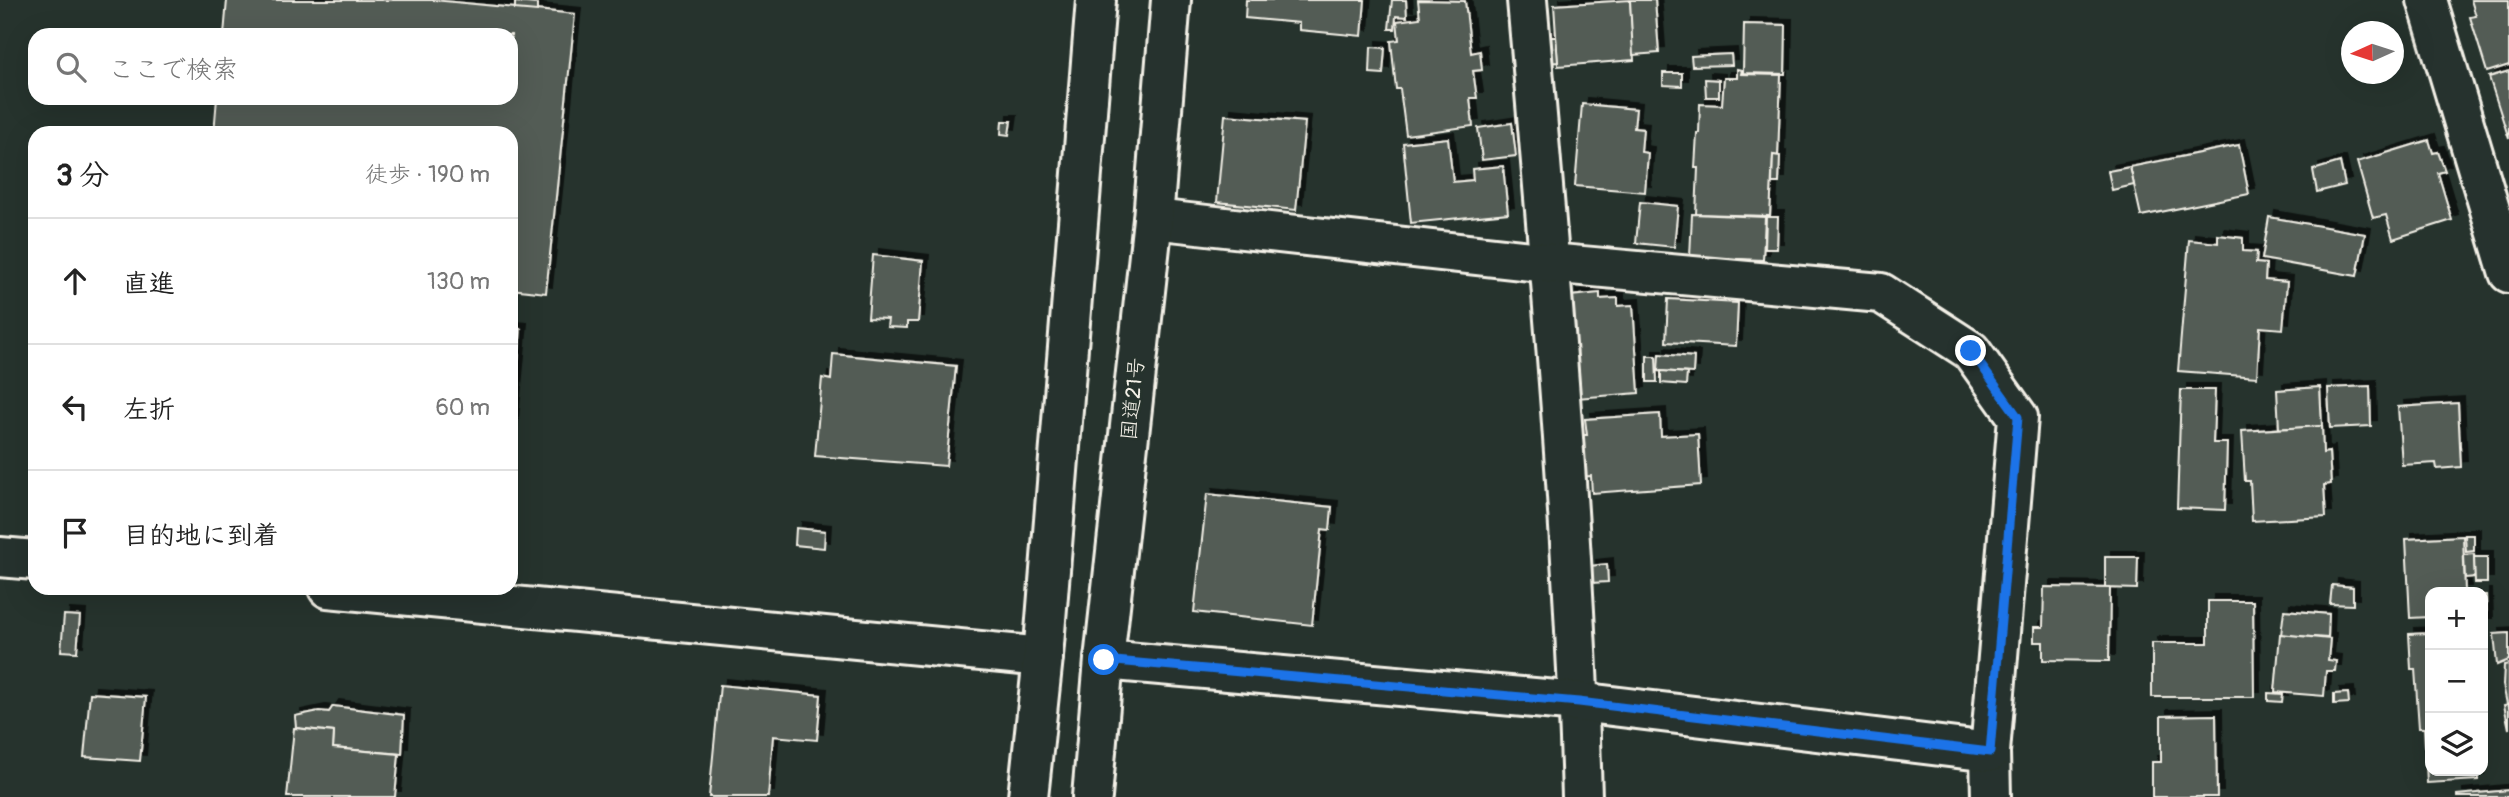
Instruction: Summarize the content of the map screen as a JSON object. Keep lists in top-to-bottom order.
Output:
{
  "streets": {
    "main road": ["国道21号"]
  },
  "north": "left",
  "page": {
    "search": "ここで検索",
    "heading": ["3 分", "徒歩 · 190 m"],
    "list": [
      ["直進", "130 m"],
      ["左折", "60 m"],
      "目的地に到着"
    ],
    "map_buttons": ["+", "−"]
  }
}
